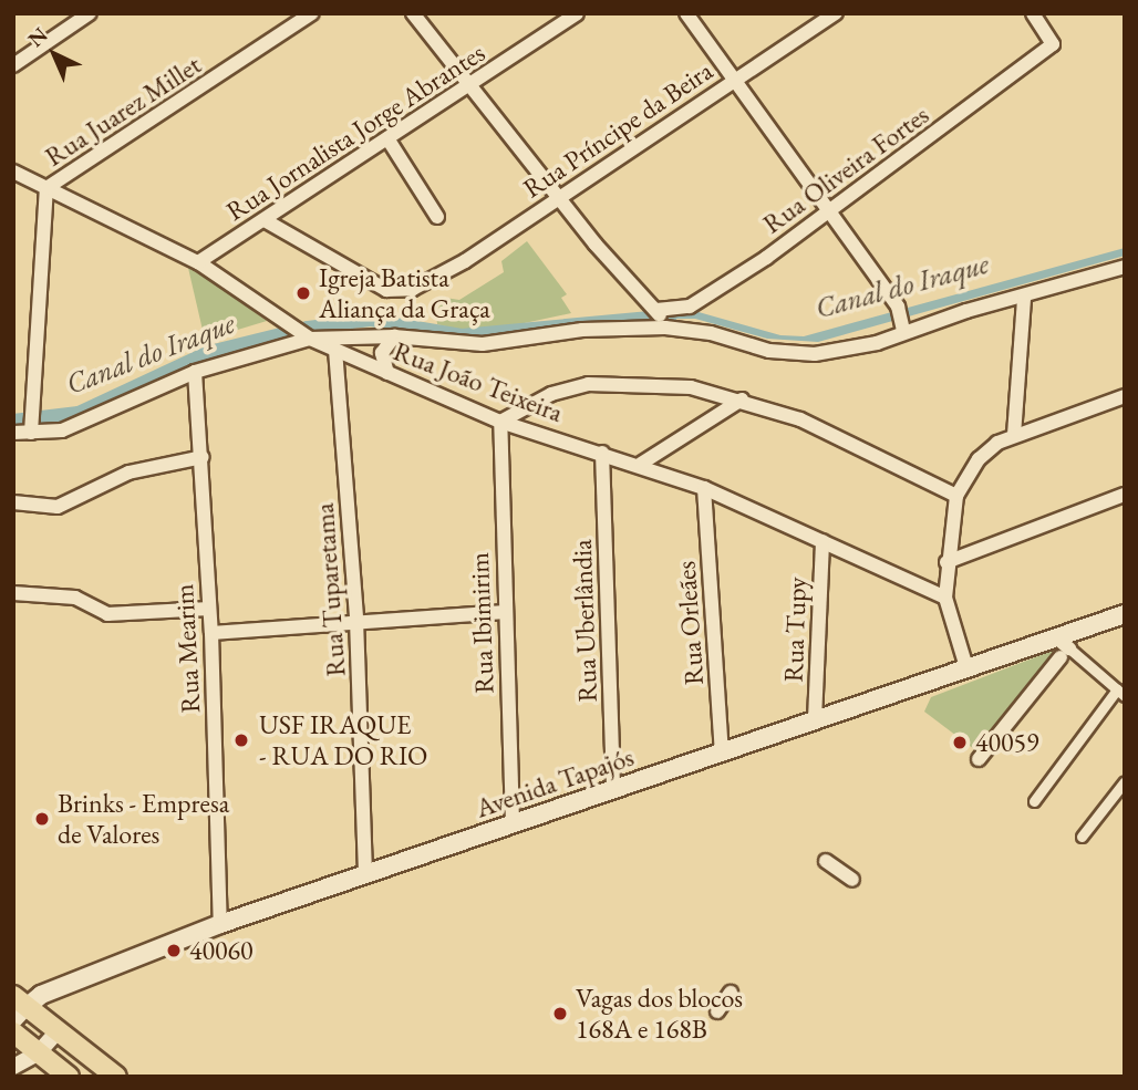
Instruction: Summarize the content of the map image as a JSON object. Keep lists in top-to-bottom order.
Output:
{
  "streets": {
    "main road": ["Avenida Tapajós"],
    "street": [
      "Rua Juarez Millet",
      "Rua Príncipe da Beira",
      "Rua Jornalista Jorge Abrantes",
      "Rua Oliveira Fortes",
      "Rua João Teixeira",
      "Rua Tuparetama",
      "Rua Uberlândia",
      "Rua Ibimirim",
      "Rua Orleães",
      "Rua Tupy",
      "Rua Mearim"
    ]
  },
  "crossings": [
    ["Rua Juarez Millet", "Rua João Teixeira"],
    ["Rua Príncipe da Beira", "Rua Jornalista Jorge Abrantes"],
    ["Rua Jornalista Jorge Abrantes", "Rua João Teixeira"],
    ["Rua João Teixeira", "Rua Tuparetama"],
    ["Rua João Teixeira", "Rua Uberlândia"],
    ["Rua João Teixeira", "Rua Ibimirim"],
    ["Rua João Teixeira", "Rua Orleães"],
    ["Rua João Teixeira", "Rua Tupy"],
    ["Rua Tuparetama", "Avenida Tapajós"],
    ["Rua Uberlândia", "Avenida Tapajós"],
    ["Rua Ibimirim", "Avenida Tapajós"],
    ["Rua Orleães", "Avenida Tapajós"],
    ["Rua Tupy", "Avenida Tapajós"],
    ["Rua Mearim", "Avenida Tapajós"]
  ],
  "water": ["Canal do Iraque"],
  "places": [
    "Igreja Batista Aliança da Graça",
    "USF IRAQUE - RUA DO RIO",
    "40059",
    "Brinks - Empresa de Valores",
    "40060",
    "Vagas dos blocos 168A e 168B"
  ],
  "north": "top left"
}
